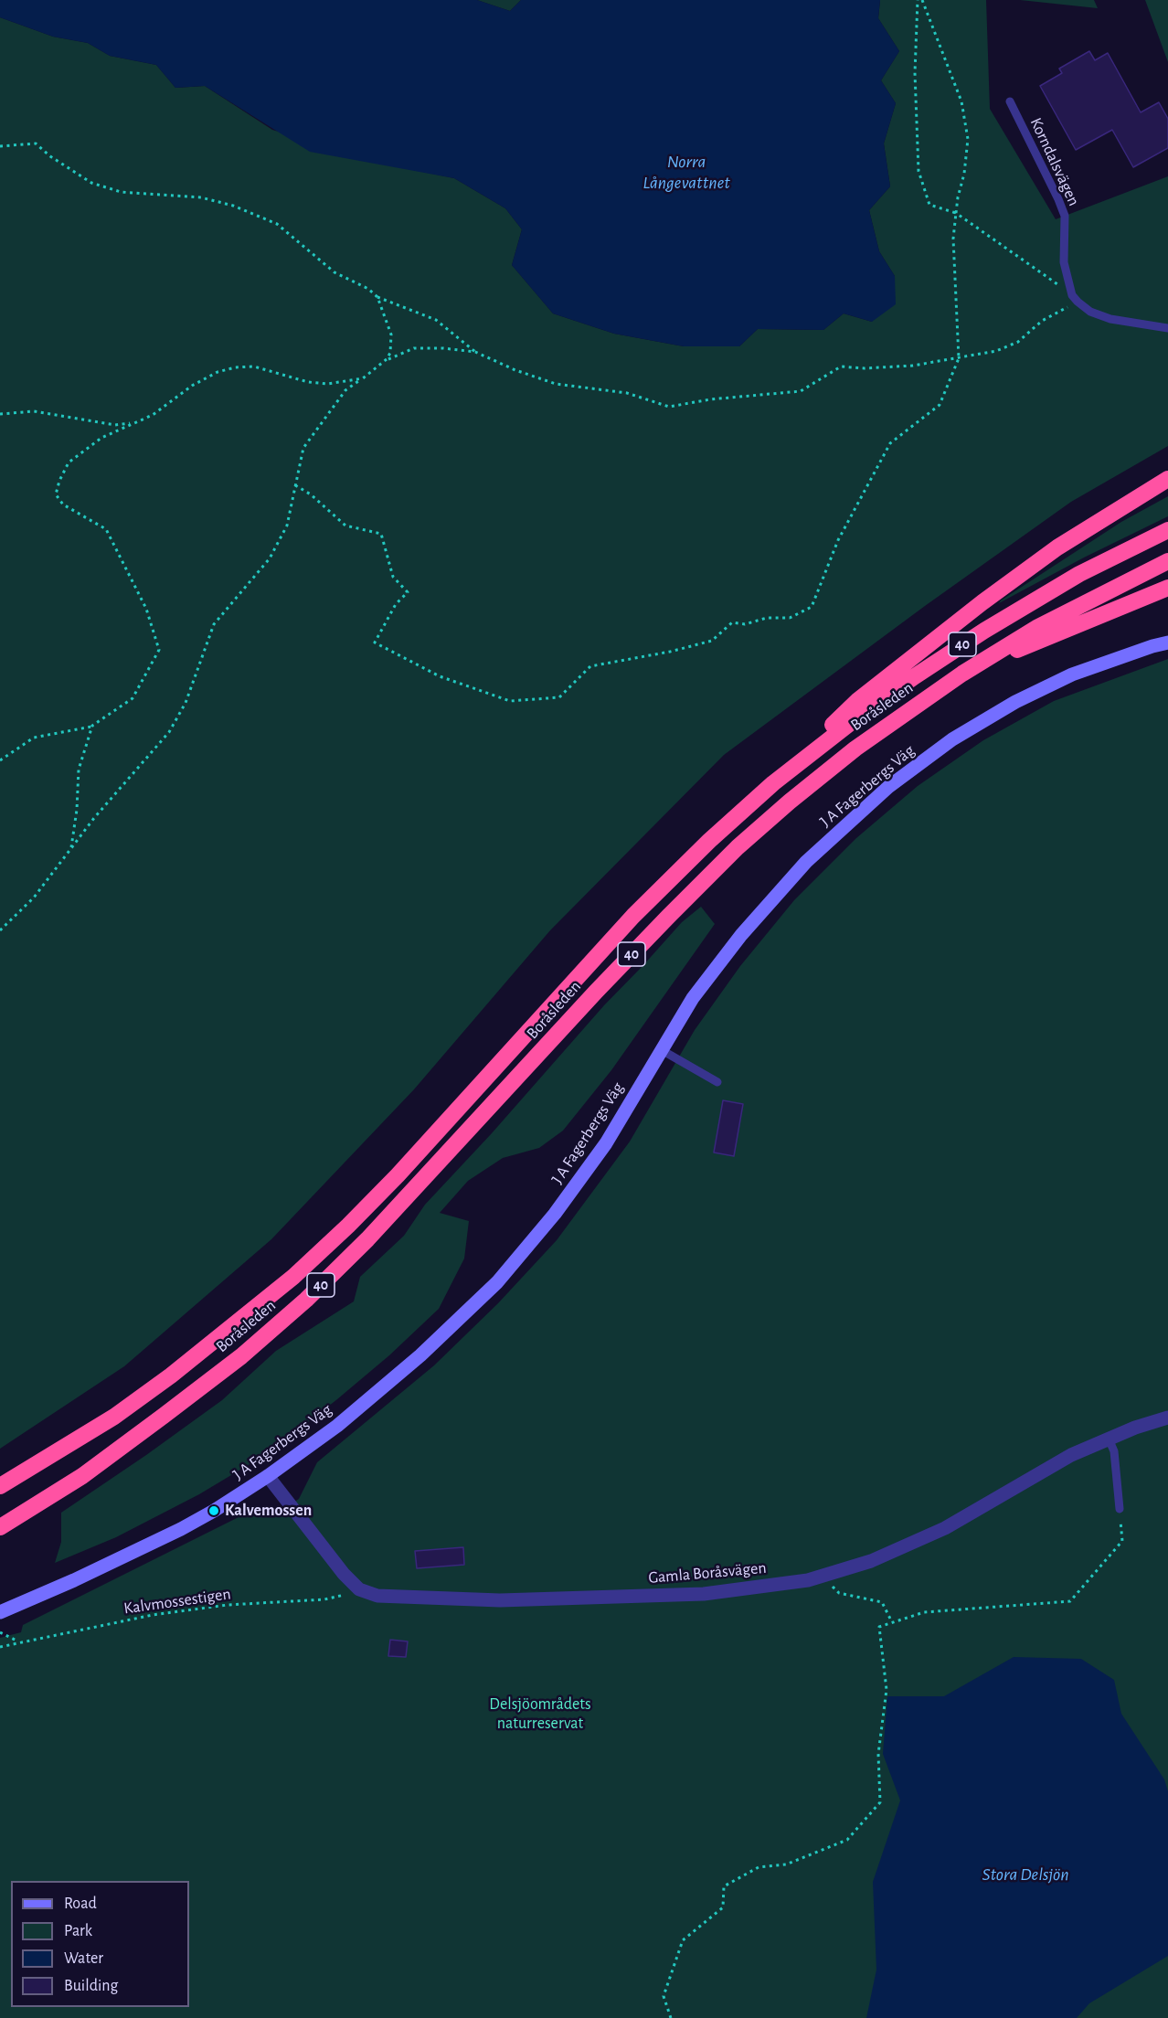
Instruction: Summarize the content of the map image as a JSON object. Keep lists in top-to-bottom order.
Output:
{
  "streets": {
    "highway": ["40", "Boråsleden"],
    "street": ["J A Fagerbergs Väg", "Gamla Boråsvägen"],
    "lane": ["Korndalsvägen"],
    "path": ["Kalvmossestigen"]
  },
  "crossings": [
    ["Gamla Boråsvägen", "Kalvmossestigen"]
  ],
  "water": ["Norra Långevattnet", "Stora Delsjön"],
  "parks": ["Delsjöområdets naturreservat"],
  "places": ["Kalvemossen"],
  "legend": [
    "Road",
    "Park",
    "Water",
    "Building"
  ]
}
